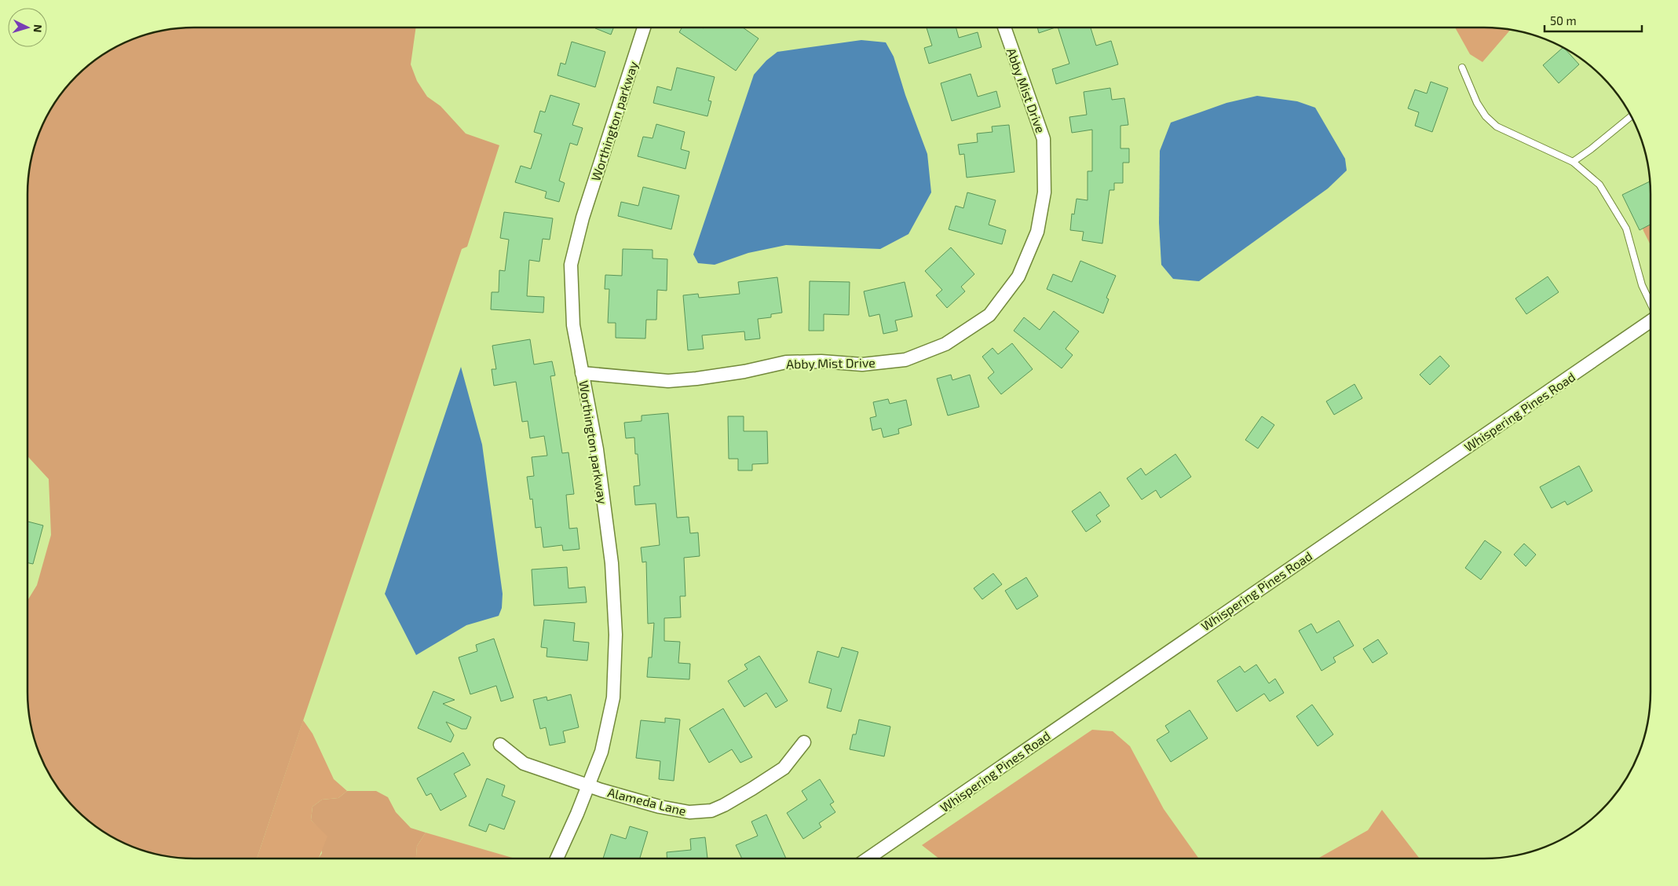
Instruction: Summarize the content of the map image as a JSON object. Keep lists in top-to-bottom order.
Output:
{
  "streets": {
    "street": [
      "Abby Mist Drive",
      "Worthington parkway",
      "Whispering Pines Road",
      "Alameda Lane"
    ]
  },
  "crossings": [
    ["Abby Mist Drive", "Worthington parkway"],
    ["Worthington parkway", "Alameda Lane"]
  ],
  "scale_bar": "50 m",
  "north": "right"
}
